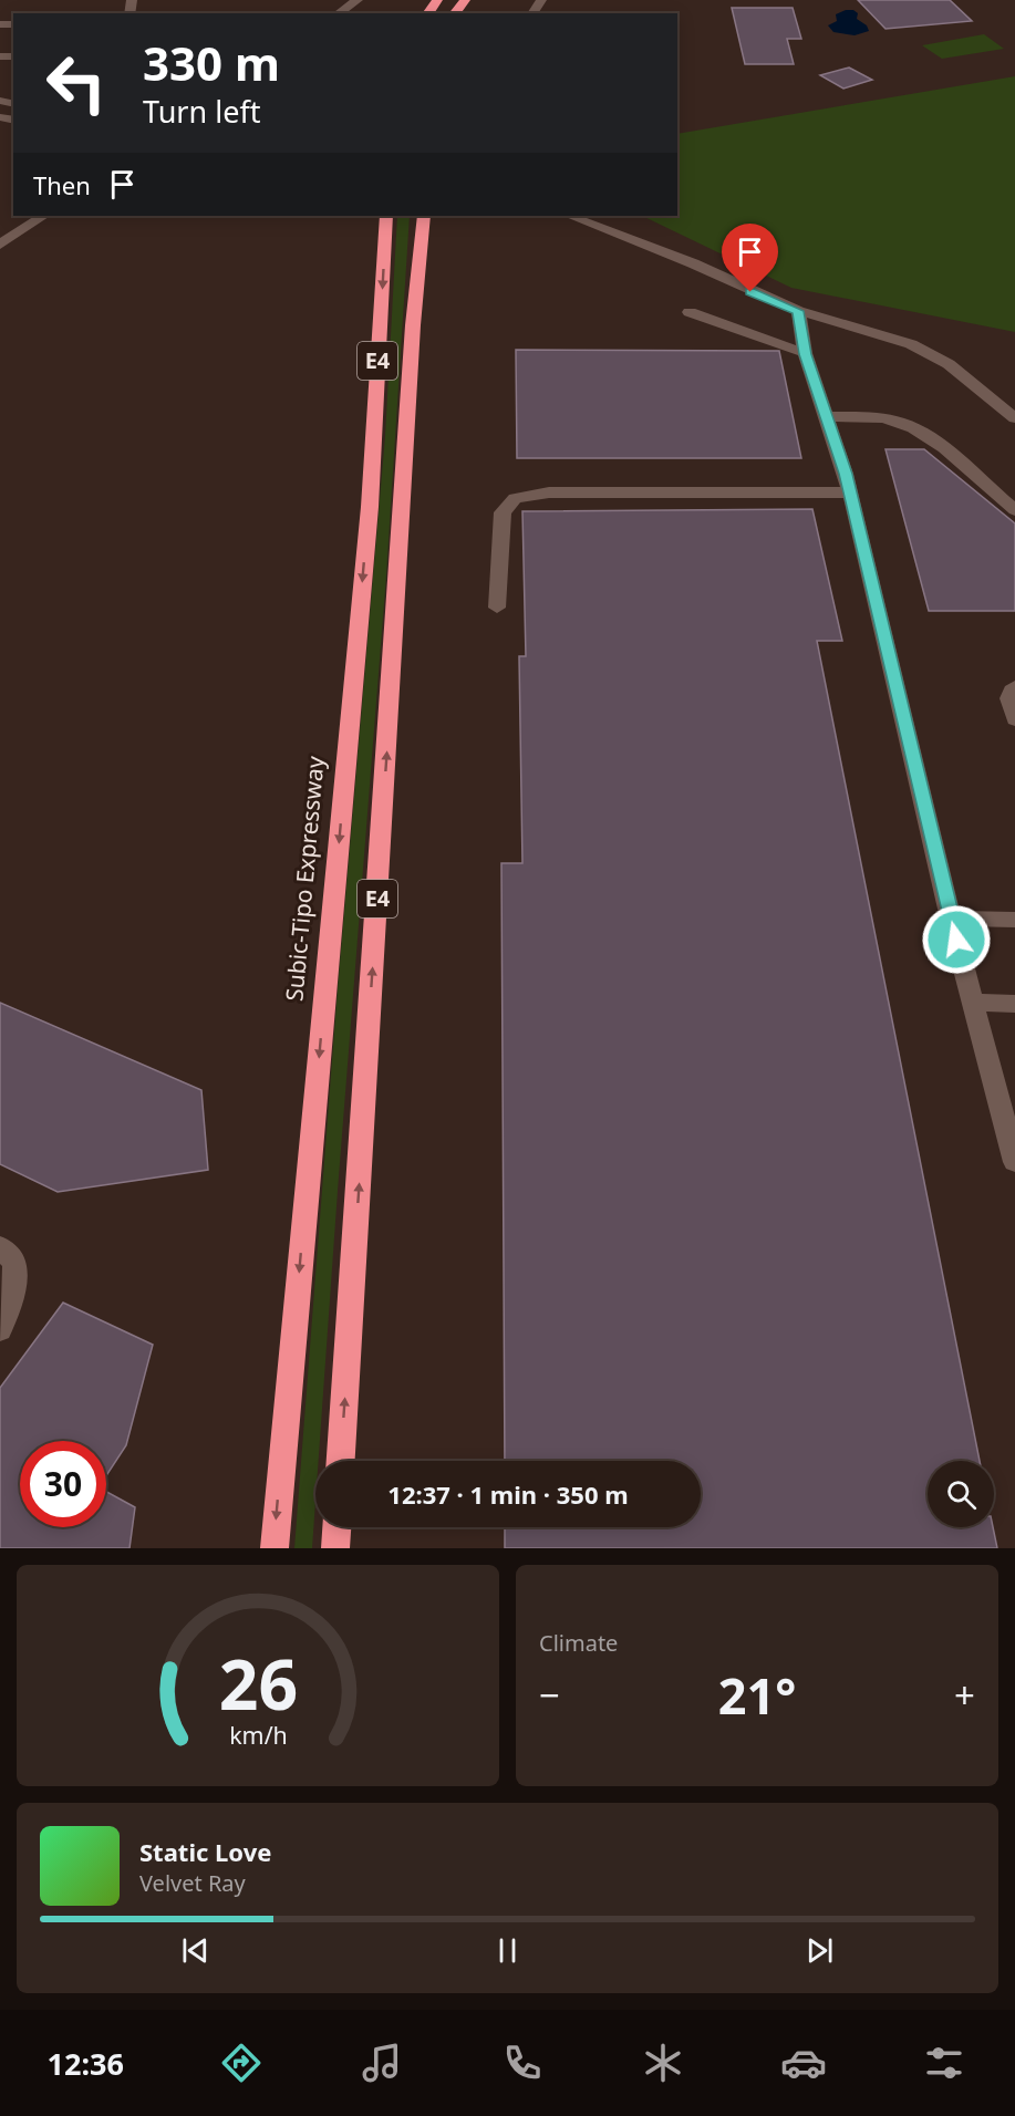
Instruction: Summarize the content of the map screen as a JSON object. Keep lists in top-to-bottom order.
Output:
{
  "streets": {
    "highway": ["E4", "Subic-Tipo Expressway"]
  },
  "page": {
    "turn": ["330 m", "Turn left"],
    "then": "Then",
    "limit": "30",
    "trip": "12:37 · 1 min · 350 m",
    "tile": "Climate",
    "heat": ["−", "21°", "+"],
    "song": ["Static Love", "Velvet Ray"],
    "tabs": "12:36",
    "gauge": ["26", "km/h"]
  }
}
